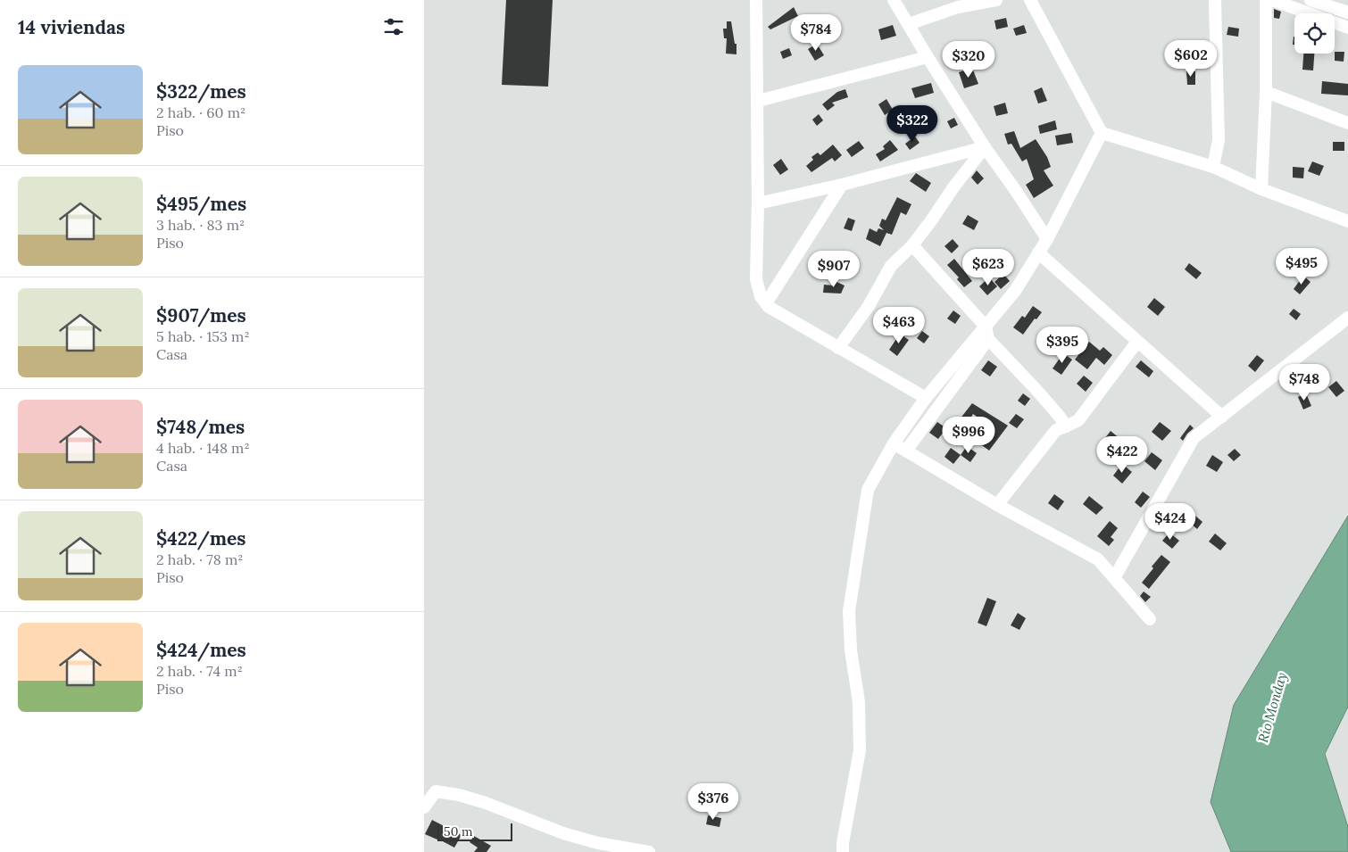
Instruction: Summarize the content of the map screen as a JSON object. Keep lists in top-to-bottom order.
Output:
{
  "water": ["Río Monday"],
  "scale_bar": "50 m",
  "page": {
    "heading": "14 viviendas",
    "price": [
      "$784",
      "$602",
      "$320",
      "$322",
      "$495",
      "$623",
      "$907",
      "$463",
      "$395",
      "$748",
      "$996",
      "$422",
      "$424",
      "$376"
    ],
    "list": [
      {
        "name": "$322/mes",
        "note": "2 hab. · 60 m² · Piso"
      },
      {
        "name": "$495/mes",
        "note": "3 hab. · 83 m² · Piso"
      },
      {
        "name": "$907/mes",
        "note": "5 hab. · 153 m² · Casa"
      },
      {
        "name": "$748/mes",
        "note": "4 hab. · 148 m² · Casa"
      },
      {
        "name": "$422/mes",
        "note": "2 hab. · 78 m² · Piso"
      },
      {
        "name": "$424/mes",
        "note": "2 hab. · 74 m² · Piso"
      }
    ],
    "scale": "50 m"
  }
}
